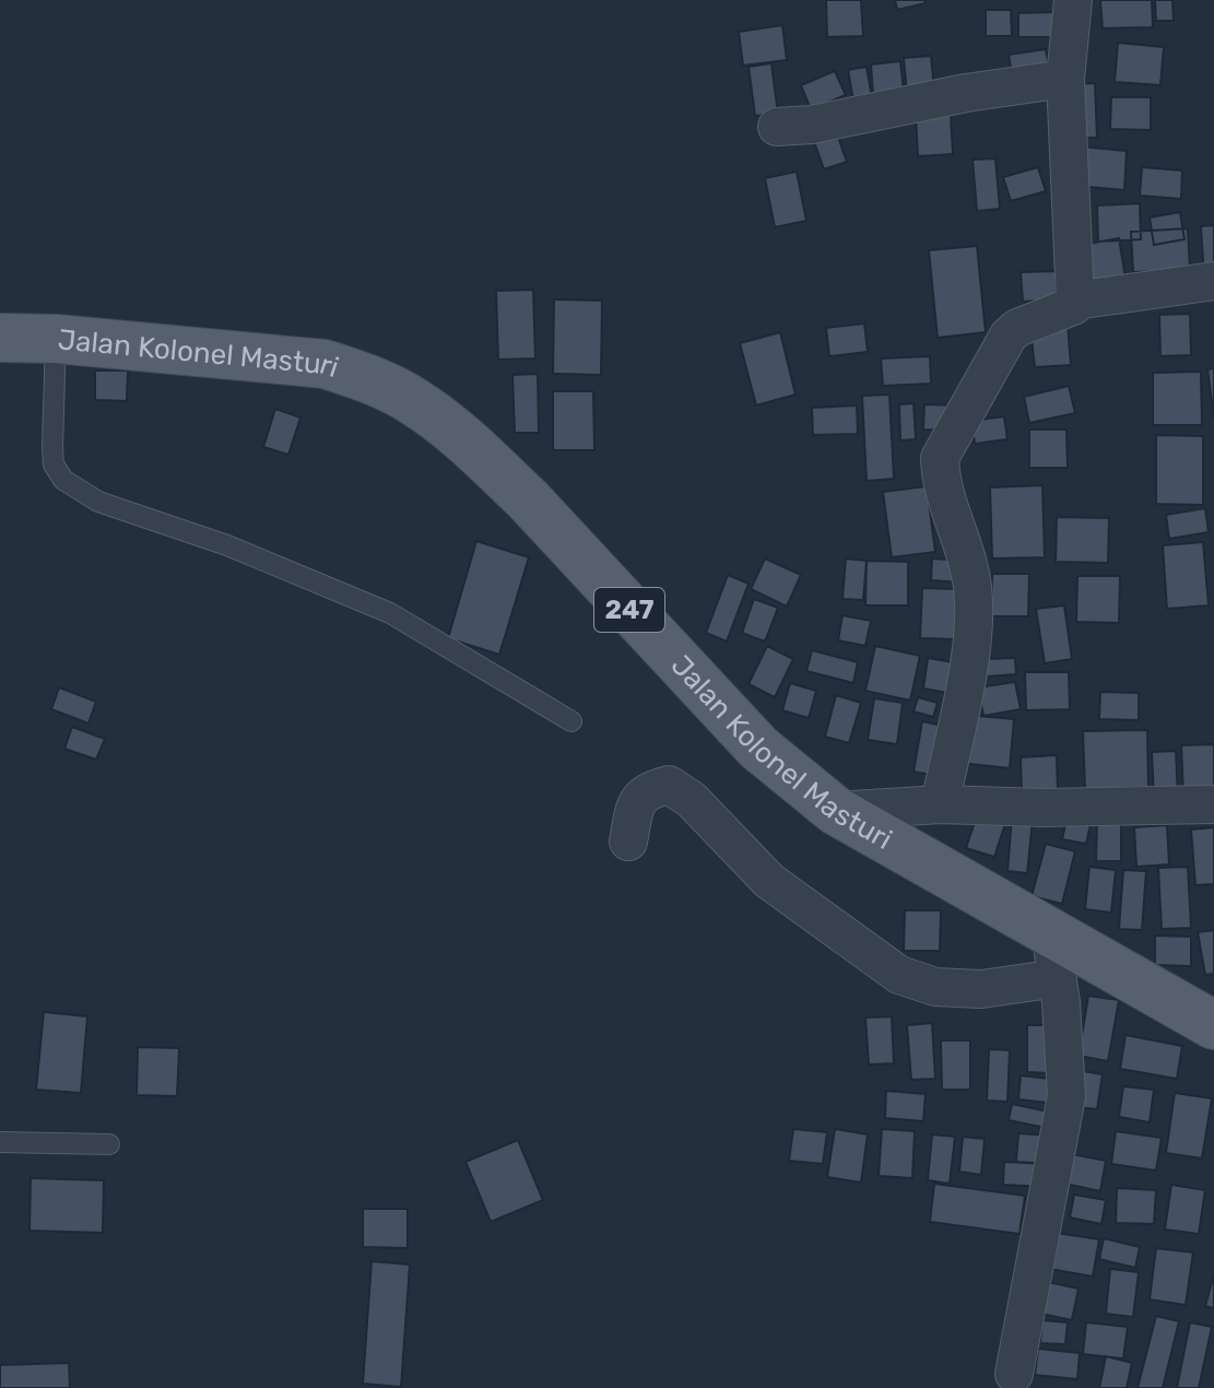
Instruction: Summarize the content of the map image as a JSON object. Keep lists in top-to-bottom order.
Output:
{
  "streets": {
    "main road": ["Jalan Kolonel Masturi", "247"]
  }
}
